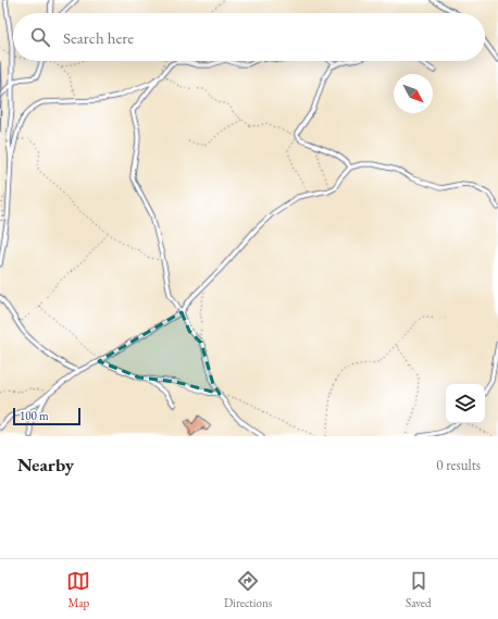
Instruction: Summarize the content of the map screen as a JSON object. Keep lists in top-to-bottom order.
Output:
{
  "scale_bar": "100 m",
  "north": "bottom right",
  "page": {
    "search": "Search here",
    "scale": "100 m",
    "heading": ["Nearby", "0 results"],
    "nav": ["Map", "Directions", "Saved"]
  }
}
